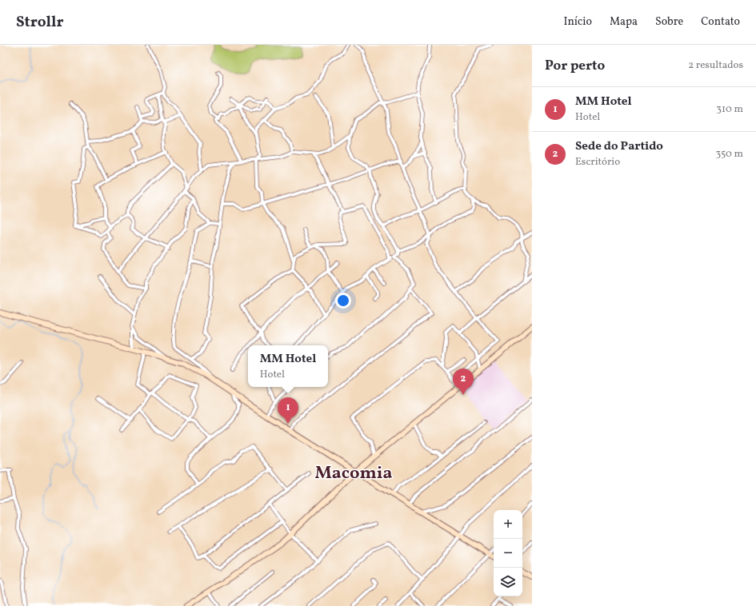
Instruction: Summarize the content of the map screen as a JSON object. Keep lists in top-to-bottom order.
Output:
{
  "districts": ["Macomia"],
  "page": {
    "header": "Strollr",
    "nav": [
      "Início",
      "Mapa",
      "Sobre",
      "Contato"
    ],
    "heading": ["Por perto", "2 resultados"],
    "list": [
      {
        "mark": "1",
        "name": "MM Hotel",
        "note": "Hotel",
        "value": "310 m"
      },
      {
        "mark": "2",
        "name": "Sede do Partido",
        "note": "Escritório",
        "value": "350 m"
      }
    ],
    "popup": ["MM Hotel", "Hotel"],
    "pins": ["2", "1"],
    "map_buttons": ["+", "−"]
  }
}
